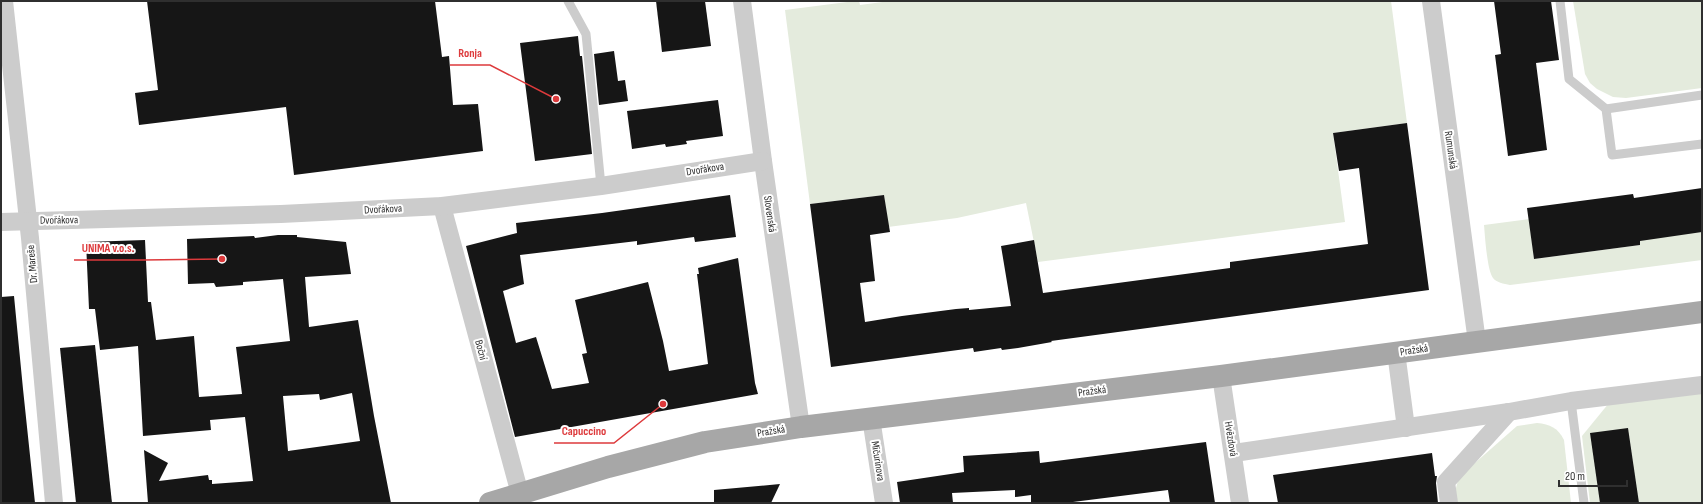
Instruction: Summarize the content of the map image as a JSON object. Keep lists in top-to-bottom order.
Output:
{
  "streets": {
    "main road": ["Pražská"],
    "street": [
      "Rumunská",
      "Dvořákova",
      "Slovenská",
      "Dr. Mareše",
      "Boční",
      "Hvězdová",
      "Mičurinova"
    ]
  },
  "crossings": [
    ["Rumunská", "Pražská"],
    ["Dvořákova", "Slovenská"],
    ["Dvořákova", "Dr. Mareše"],
    ["Dvořákova", "Boční"],
    ["Slovenská", "Pražská"],
    ["Boční", "Pražská"],
    ["Pražská", "Hvězdová"],
    ["Pražská", "Mičurinova"]
  ],
  "places": ["Ronja", "UNIMA v.o.s.", "Capuccino"],
  "scale_bar": "20 m"
}
